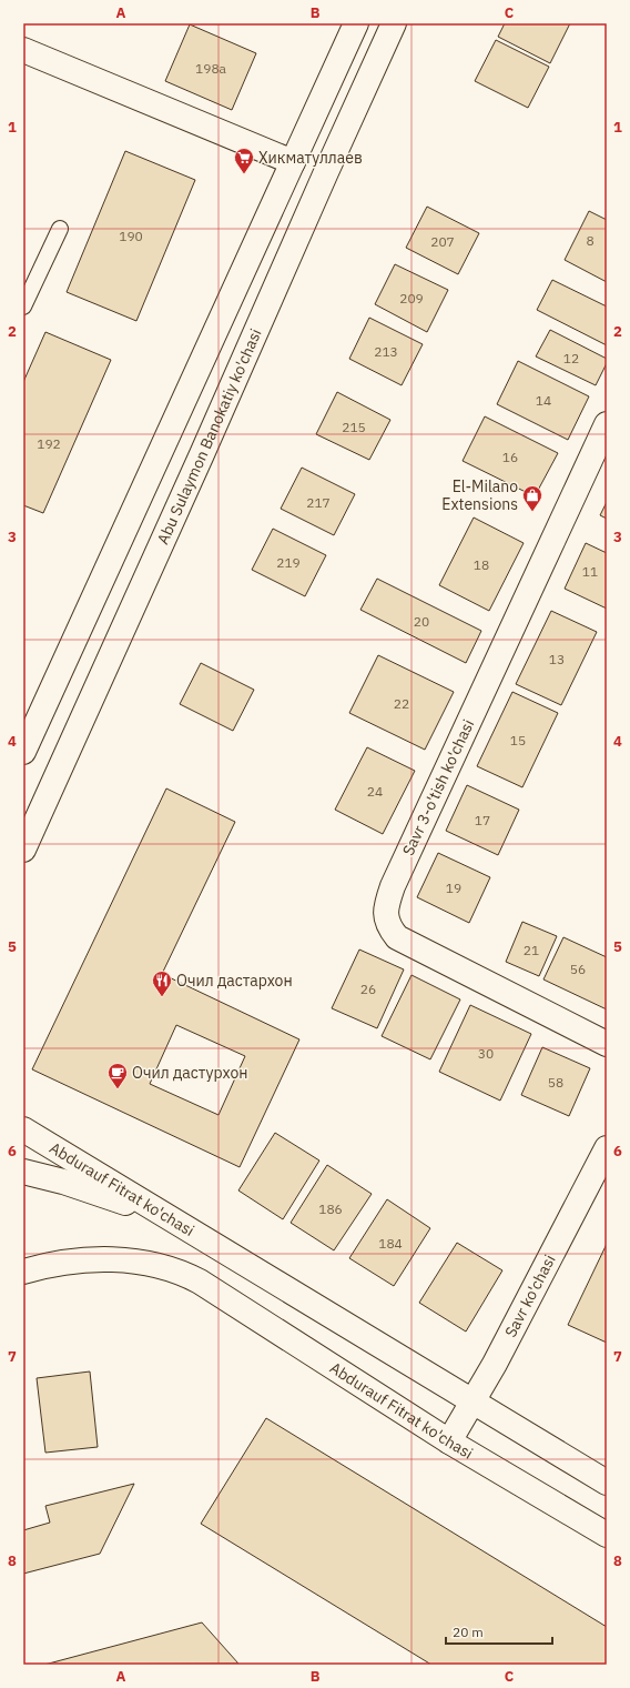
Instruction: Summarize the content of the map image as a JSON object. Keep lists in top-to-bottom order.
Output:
{
  "streets": {
    "main road": [
      "Abu Sulaymon Banokatiy ko'chasi",
      "Savr 3-o'tish ko'chasi",
      "Abdurauf Fitrat ko'chasi",
      "Savr ko'chasi"
    ]
  },
  "crossings": [
    ["Abdurauf Fitrat ko'chasi", "Savr ko'chasi"]
  ],
  "places": {
    "supermarket": ["Хикматуллаев"],
    "shop": ["El-Milano Extensions"],
    "restaurant": ["Очил дастархон"],
    "cafe": ["Очил дастурхон"]
  },
  "house_numbers": [
    "198a",
    "190",
    "8",
    "207",
    "209",
    "213",
    "12",
    "14",
    "215",
    "192",
    "16",
    "217",
    "219",
    "18",
    "11",
    "20",
    "13",
    "22",
    "15",
    "24",
    "17",
    "19",
    "21",
    "56",
    "26",
    "30",
    "58",
    "186",
    "184"
  ],
  "scale_bar": "20 m",
  "grid": {
    "columns": ["A", "B", "C"],
    "rows": [
      "1",
      "2",
      "3",
      "4",
      "5",
      "6",
      "7",
      "8"
    ]
  }
}
